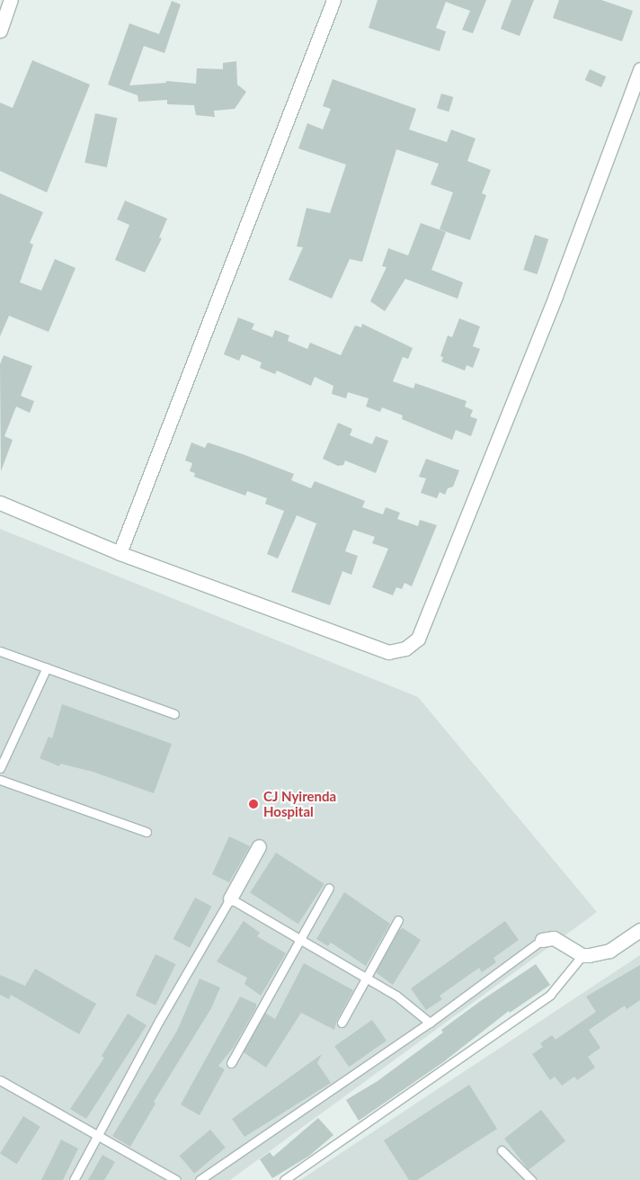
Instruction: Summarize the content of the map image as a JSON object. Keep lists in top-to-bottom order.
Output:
{
  "places": ["CJ Nyirenda Hospital"]
}
